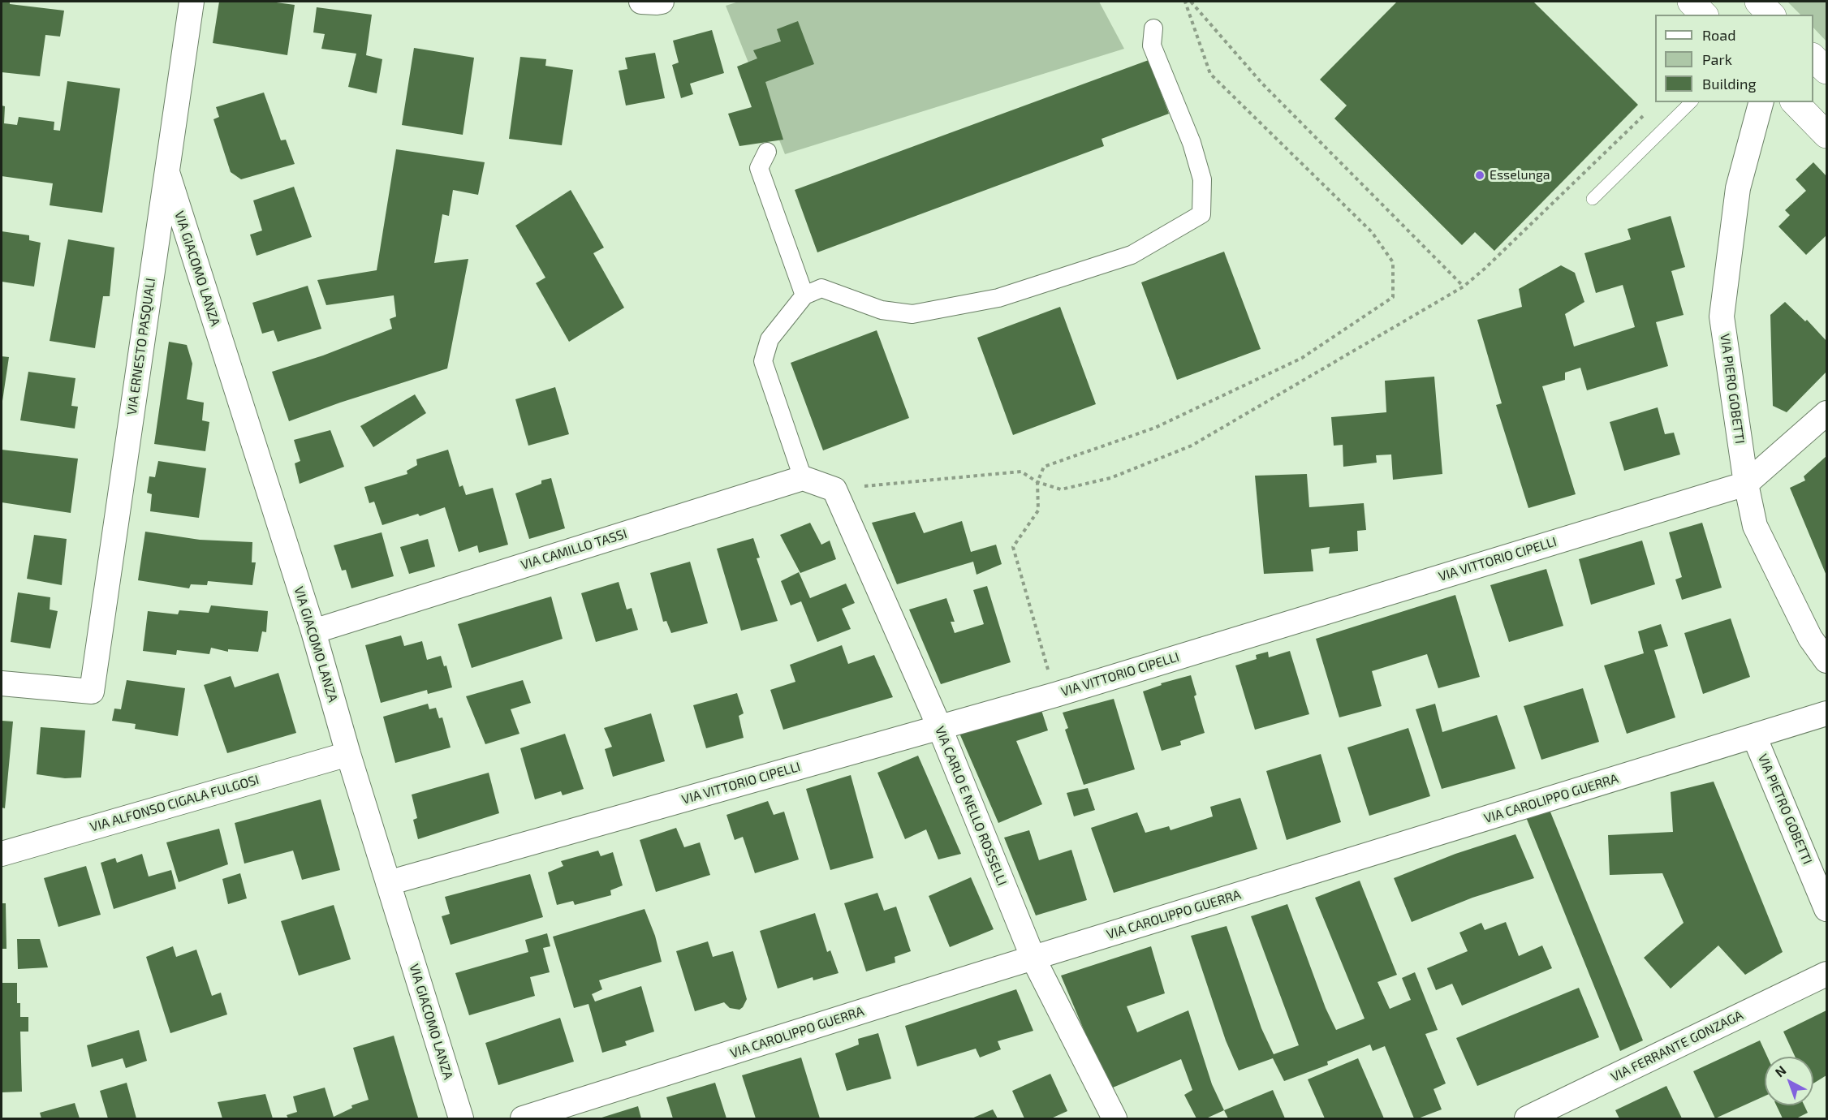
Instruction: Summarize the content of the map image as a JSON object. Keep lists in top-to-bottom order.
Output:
{
  "streets": {
    "street": [
      "VIA GIACOMO LANZA",
      "VIA ERNESTO PASQUALI",
      "VIA PIERO GOBETTI",
      "VIA CAMILLO TASSI",
      "VIA VITTORIO CIPELLI",
      "VIA CAROLIPPO GUERRA",
      "VIA ALFONSO CIGALA FULGOSI",
      "VIA CARLO E NELLO ROSSELLI",
      "VIA PIETRO GOBETTI",
      "VIA FERRANTE GONZAGA"
    ]
  },
  "crossings": [
    ["VIA GIACOMO LANZA", "VIA ERNESTO PASQUALI"],
    ["VIA GIACOMO LANZA", "VIA CAMILLO TASSI"],
    ["VIA GIACOMO LANZA", "VIA VITTORIO CIPELLI"],
    ["VIA GIACOMO LANZA", "VIA ALFONSO CIGALA FULGOSI"],
    ["VIA PIERO GOBETTI", "VIA VITTORIO CIPELLI"],
    ["VIA VITTORIO CIPELLI", "VIA CARLO E NELLO ROSSELLI"],
    ["VIA CAROLIPPO GUERRA", "VIA CARLO E NELLO ROSSELLI"],
    ["VIA CAROLIPPO GUERRA", "VIA PIETRO GOBETTI"]
  ],
  "places": ["Esselunga"],
  "legend": ["Road", "Park", "Building"],
  "north": "top left"
}
